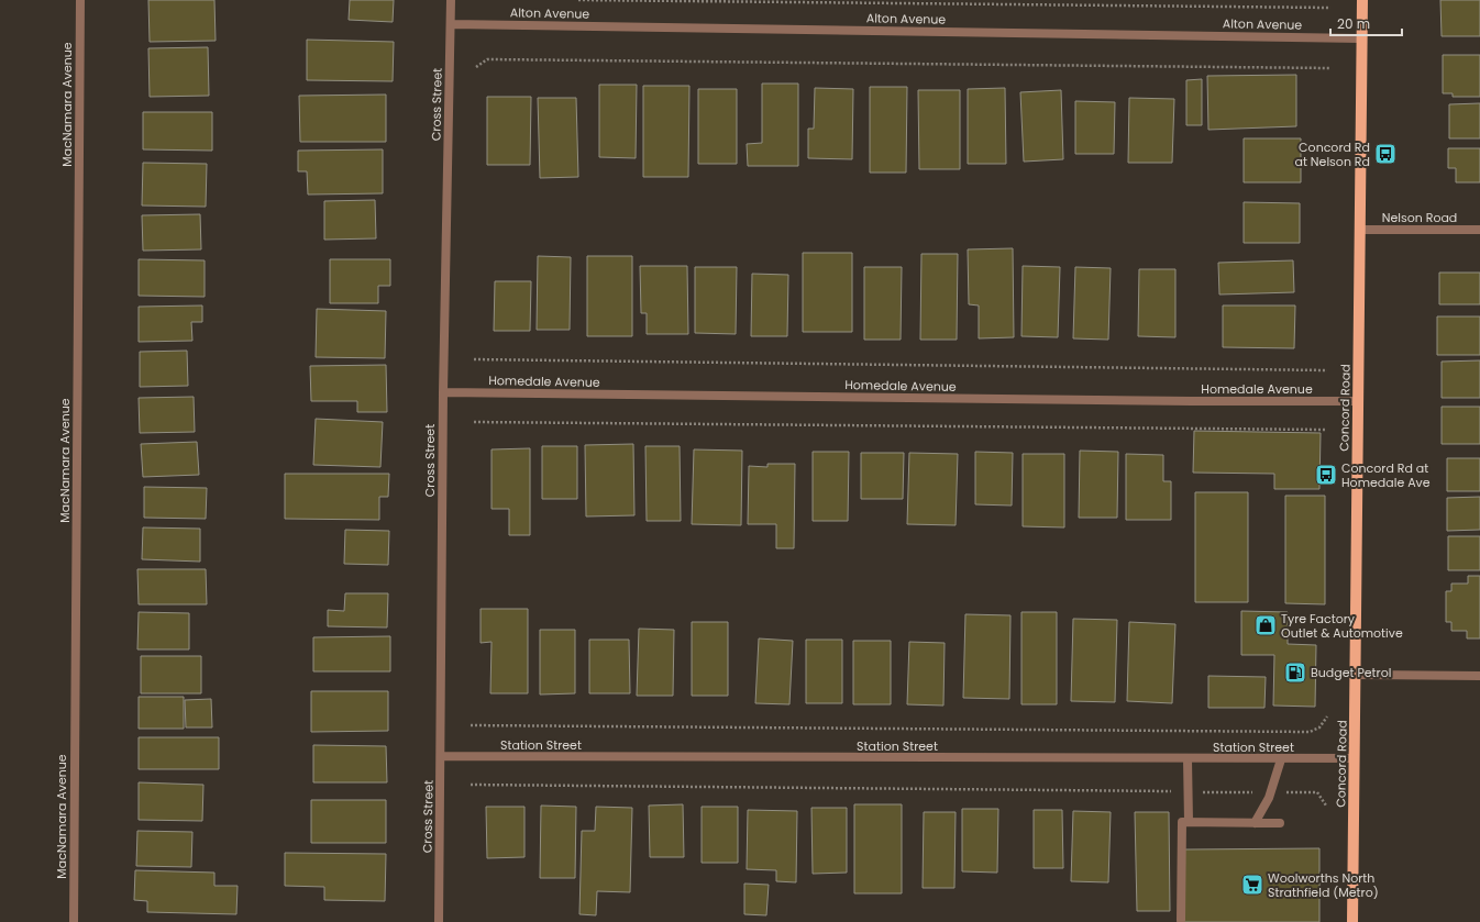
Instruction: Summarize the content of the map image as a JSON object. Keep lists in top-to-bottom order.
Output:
{
  "streets": {
    "main road": ["Concord Road"],
    "street": [
      "Alton Avenue",
      "MacNamara Avenue",
      "Cross Street",
      "Nelson Road",
      "Homedale Avenue",
      "Station Street"
    ]
  },
  "crossings": [
    ["Alton Avenue", "Cross Street"],
    ["Alton Avenue", "Concord Road"],
    ["Cross Street", "Homedale Avenue"],
    ["Cross Street", "Station Street"],
    ["Nelson Road", "Concord Road"],
    ["Homedale Avenue", "Concord Road"],
    ["Concord Road", "Station Street"]
  ],
  "places": {
    "bus stop": ["Concord Rd at Nelson Rd", "Concord Rd at Homedale Ave"],
    "shop": ["Tyre Factory Outlet & Automotive"],
    "fuel station": ["Budget Petrol"],
    "supermarket": ["Woolworths North Strathfield (Metro)"]
  },
  "scale_bar": "20 m"
}
